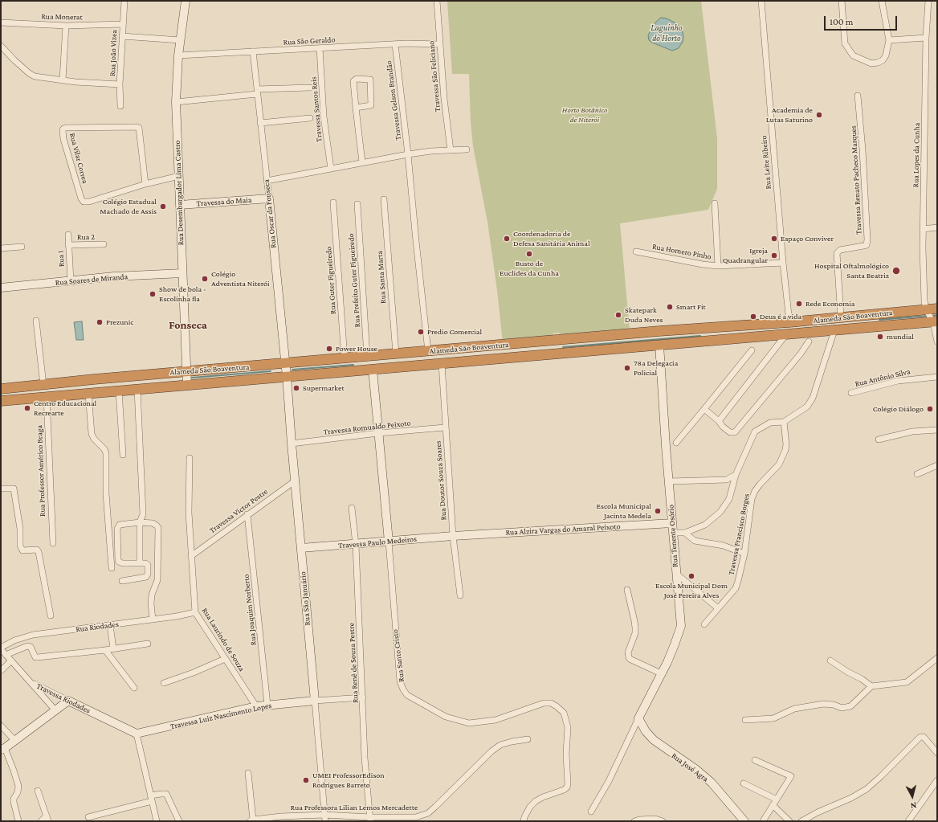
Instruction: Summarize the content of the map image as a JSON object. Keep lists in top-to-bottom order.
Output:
{
  "streets": {
    "highway": ["Alameda São Boaventura"],
    "street": [
      "Rua Monerat",
      "Rua São Geraldo",
      "Rua João Vizea",
      "Travessa São Feliciano",
      "Travessa Gelson Brandão",
      "Travessa Santos Reis",
      "Rua Lopes da Cunha",
      "Rua Vilar Correa",
      "Rua Leite Ribeiro",
      "Travessa Renato Pacheco Marques",
      "Rua Desembargador Lima Castro",
      "Travessa do Maia",
      "Rua Oscar da Fonseca",
      "Rua 2",
      "Rua Homero Pinho",
      "Rua 1",
      "Rua Santa Marta",
      "Rua Soares de Miranda",
      "Rua Guter Figueiredo",
      "Rua Prefeito Guter Figueiredo",
      "Rua Antônio Silva",
      "Travessa Romualdo Peixoto",
      "Rua Professor Américo Braga",
      "Rua Doutor Souza Soares",
      "Travessa Victor Pestre",
      "Rua Alzira Vargas do Amaral Peixoto",
      "Travessa Francisco Borges",
      "Rua Tenente Osório",
      "Travessa Paulo Medeiros",
      "Rua São Januário",
      "Rua Joaquim Norberto",
      "Rua Riodades",
      "Rua Laurindo de Souza",
      "Rua Santo Cristo",
      "Rua Renê de Souza Pestre",
      "Travessa Riodades",
      "Travessa Luiz Nascimento Lopes",
      "Rua José Agra",
      "Rua Professora Lilian Lemos Mercadette"
    ]
  },
  "crossings": [
    ["Rua Monerat", "Rua João Vizea"],
    ["Rua São Geraldo", "Travessa São Feliciano"],
    ["Rua São Geraldo", "Travessa Gelson Brandão"],
    ["Rua São Geraldo", "Travessa Santos Reis"],
    ["Rua São Geraldo", "Rua Desembargador Lima Castro"],
    ["Rua São Geraldo", "Rua Oscar da Fonseca"],
    ["Travessa Gelson Brandão", "Alameda São Boaventura"],
    ["Rua Lopes da Cunha", "Alameda São Boaventura"],
    ["Rua Vilar Correa", "Rua Desembargador Lima Castro"],
    ["Rua Leite Ribeiro", "Rua Homero Pinho"],
    ["Rua Leite Ribeiro", "Alameda São Boaventura"],
    ["Travessa Renato Pacheco Marques", "Alameda São Boaventura"],
    ["Rua Desembargador Lima Castro", "Travessa do Maia"],
    ["Rua Desembargador Lima Castro", "Rua Soares de Miranda"],
    ["Rua Desembargador Lima Castro", "Alameda São Boaventura"],
    ["Travessa do Maia", "Rua Oscar da Fonseca"],
    ["Rua Oscar da Fonseca", "Alameda São Boaventura"],
    ["Rua Oscar da Fonseca", "Rua São Januário"],
    ["Rua 2", "Rua 1"],
    ["Rua 1", "Rua Soares de Miranda"],
    ["Rua Santa Marta", "Alameda São Boaventura"],
    ["Rua Guter Figueiredo", "Alameda São Boaventura"],
    ["Rua Prefeito Guter Figueiredo", "Alameda São Boaventura"],
    ["Alameda São Boaventura", "Rua Professor Américo Braga"],
    ["Alameda São Boaventura", "Rua Doutor Souza Soares"],
    ["Alameda São Boaventura", "Rua Tenente Osório"],
    ["Alameda São Boaventura", "Rua São Januário"],
    ["Alameda São Boaventura", "Rua Santo Cristo"],
    ["Travessa Romualdo Peixoto", "Rua Doutor Souza Soares"],
    ["Travessa Romualdo Peixoto", "Rua São Januário"],
    ["Travessa Romualdo Peixoto", "Rua Santo Cristo"],
    ["Rua Doutor Souza Soares", "Rua Alzira Vargas do Amaral Peixoto"],
    ["Rua Doutor Souza Soares", "Travessa Paulo Medeiros"],
    ["Travessa Victor Pestre", "Rua São Januário"],
    ["Travessa Victor Pestre", "Rua Joaquim Norberto"],
    ["Travessa Victor Pestre", "Rua Laurindo de Souza"],
    ["Rua Alzira Vargas do Amaral Peixoto", "Rua Tenente Osório"],
    ["Rua Alzira Vargas do Amaral Peixoto", "Travessa Paulo Medeiros"],
    ["Rua Tenente Osório", "Rua José Agra"],
    ["Travessa Paulo Medeiros", "Rua São Januário"],
    ["Travessa Paulo Medeiros", "Rua Santo Cristo"],
    ["Travessa Paulo Medeiros", "Rua Renê de Souza Pestre"],
    ["Rua São Januário", "Travessa Luiz Nascimento Lopes"],
    ["Rua São Januário", "Rua Professora Lilian Lemos Mercadette"],
    ["Rua Joaquim Norberto", "Travessa Luiz Nascimento Lopes"],
    ["Rua Riodades", "Rua Laurindo de Souza"],
    ["Rua Riodades", "Travessa Riodades"],
    ["Rua Laurindo de Souza", "Travessa Luiz Nascimento Lopes"],
    ["Rua Renê de Souza Pestre", "Travessa Luiz Nascimento Lopes"],
    ["Rua Renê de Souza Pestre", "Rua Professora Lilian Lemos Mercadette"],
    ["Travessa Riodades", "Travessa Luiz Nascimento Lopes"]
  ],
  "districts": ["Fonseca"],
  "water": ["Laguinho do Horto"],
  "parks": ["Horto Botânico de Niterói"],
  "places": [
    "Academia de Lutas Saturino",
    "Colégio Estadual Machado de Assis",
    "Coordenadoria de Defesa Sanitária Animal",
    "Espaço Conviver",
    "Busto de Euclides da Cunha",
    "Igreja Quadrangular",
    "Hospital Oftalmológico Santa Beatriz",
    "Colégio Adventista Niterói",
    "Show de bola - Escolinha fla",
    "Rede Economia",
    "Smart Fit",
    "Skatepark Duda Neves",
    "Deus é a vida",
    "Prezunic",
    "Predio Comercial",
    "mundial",
    "Power House",
    "78a Delegacia Policial",
    "Supermarket",
    "Centro Educacional Recrearte",
    "Colégio Diálogo",
    "Escola Municipal Jacinta Medela",
    "Escola Municipal Dom José Pereira Alves",
    "UMEI ProfessorEdison Rodrigues Barreto"
  ],
  "scale_bar": "100 m",
  "north": "bottom"
}
